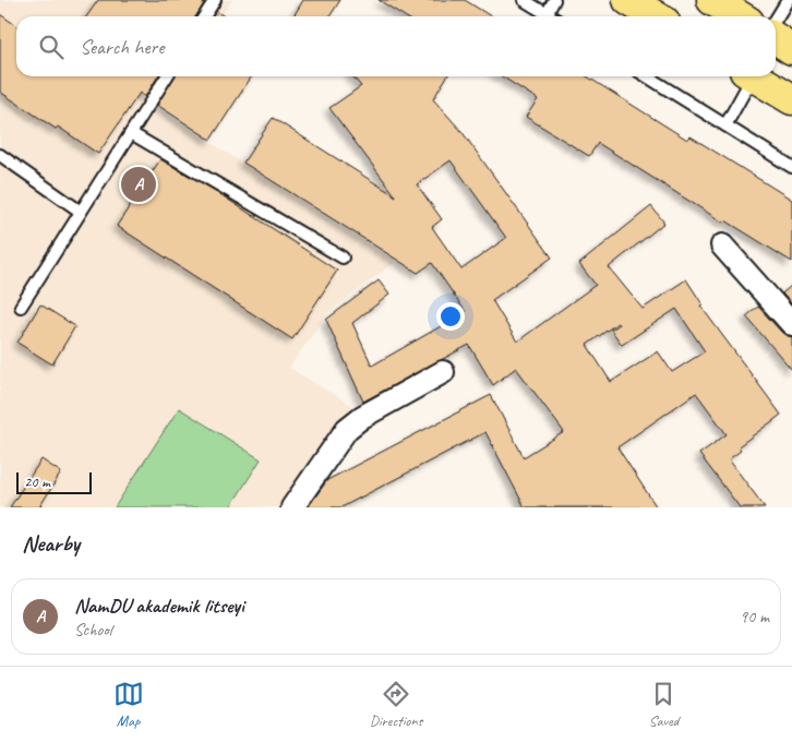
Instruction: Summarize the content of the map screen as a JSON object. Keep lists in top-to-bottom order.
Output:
{
  "scale_bar": "20 m",
  "page": {
    "search": "Search here",
    "pins": "A",
    "scale": "20 m",
    "heading": "Nearby",
    "list": [
      {
        "mark": "A",
        "name": "NamDU akademik litseyi",
        "note": "School",
        "value": "90 m"
      }
    ],
    "nav": ["Map", "Directions", "Saved"]
  }
}
